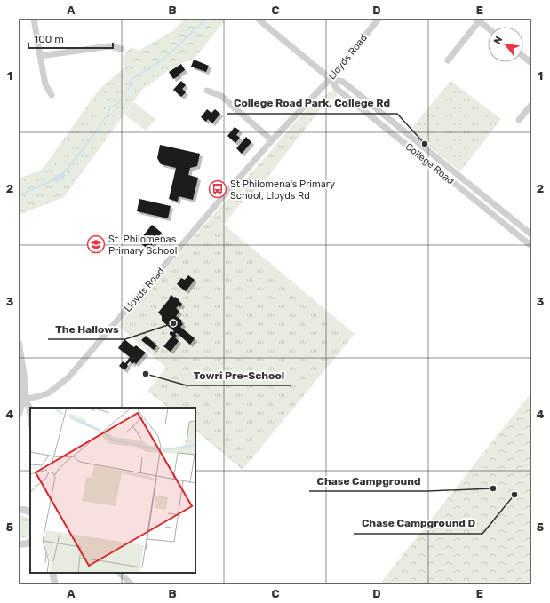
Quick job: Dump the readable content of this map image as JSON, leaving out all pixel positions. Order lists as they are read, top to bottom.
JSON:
{
  "streets": {
    "street": ["Lloyds Road", "College Road"]
  },
  "crossings": [
    ["Lloyds Road", "College Road"]
  ],
  "places": {
    "other": [
      "College Road Park, College Rd",
      "The Hallows",
      "Towri Pre-School",
      "Chase Campground",
      "Chase Campground D"
    ],
    "bus stop": ["St Philomena's Primary School, Lloyds Rd"],
    "school or university": ["St. Philomenas Primary School"]
  },
  "scale_bar": "100 m",
  "north": "top left",
  "grid": {
    "columns": [
      "A",
      "B",
      "C",
      "D",
      "E"
    ],
    "rows": [
      "1",
      "2",
      "3",
      "4",
      "5"
    ]
  }
}
